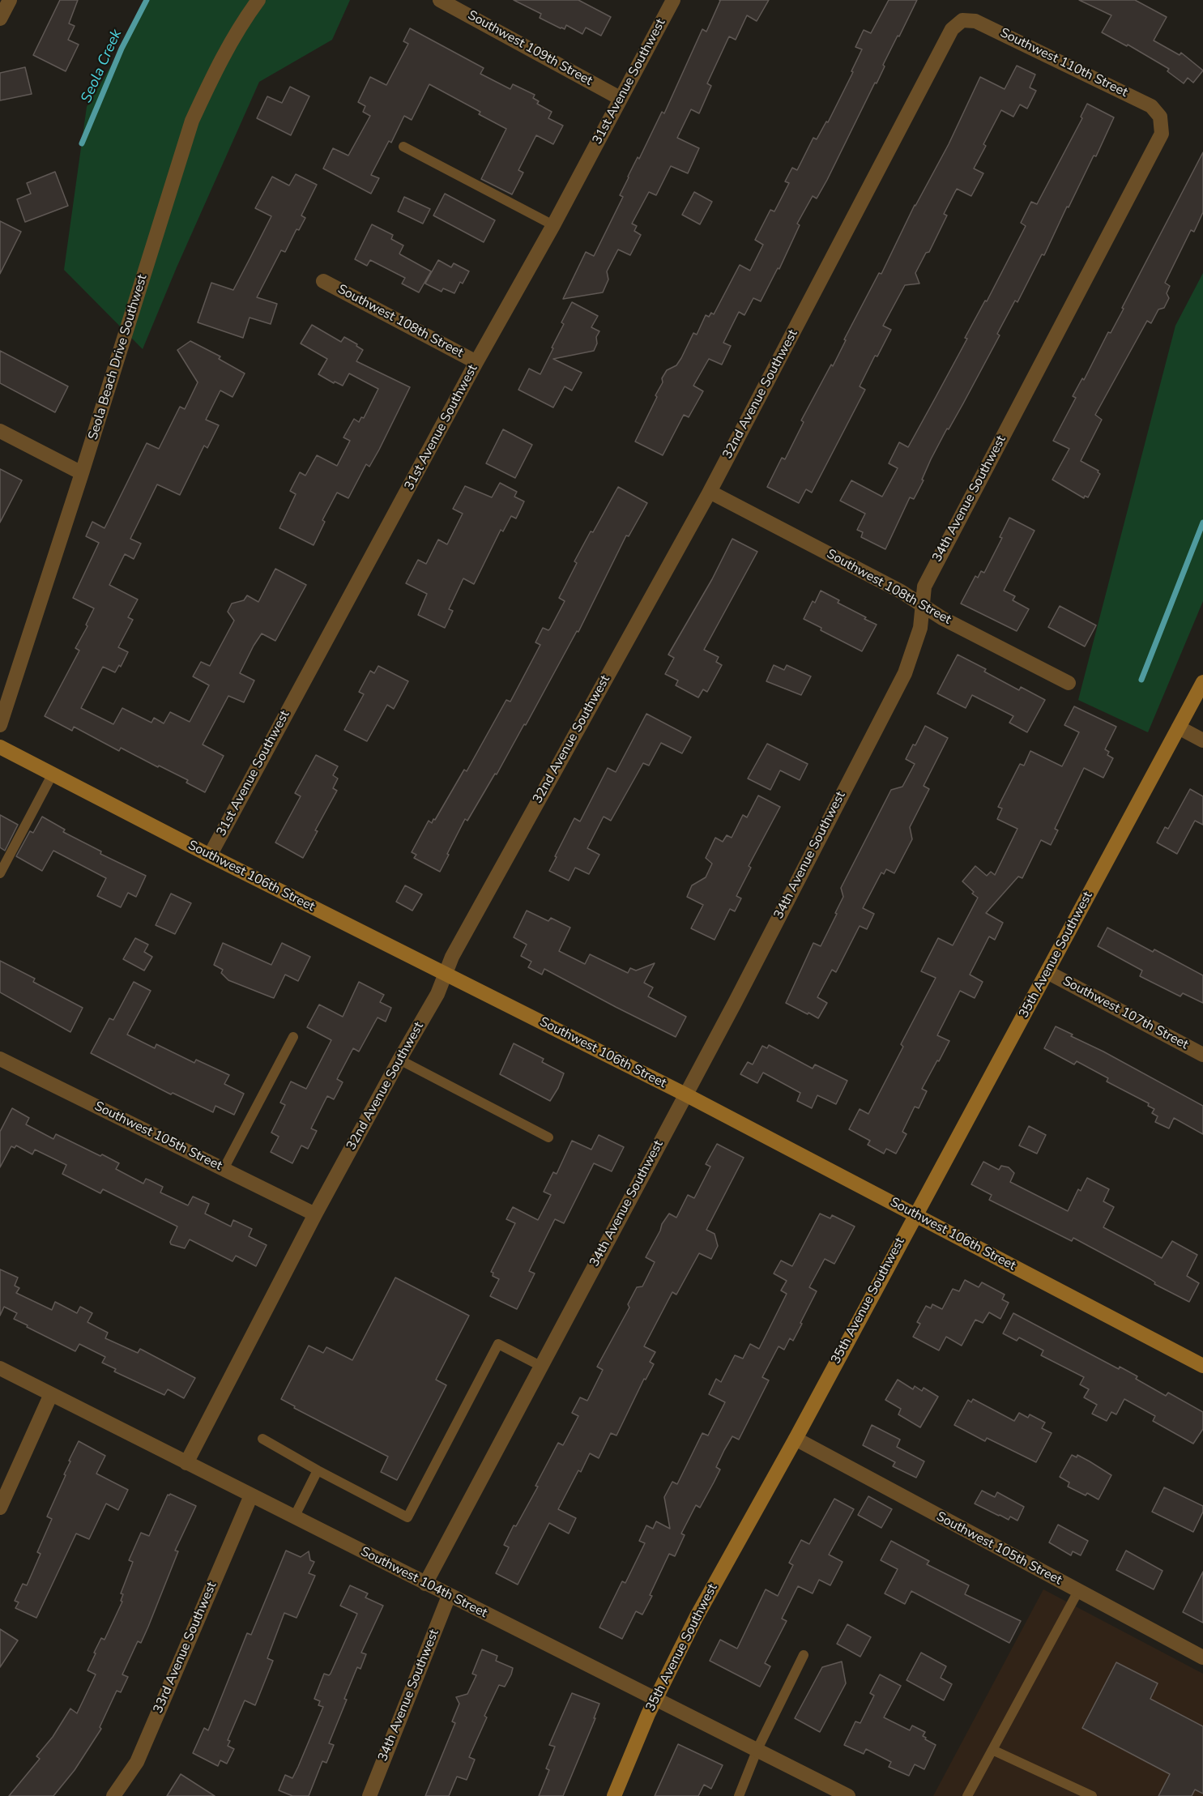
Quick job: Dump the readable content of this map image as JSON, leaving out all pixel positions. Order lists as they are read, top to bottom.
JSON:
{
  "streets": {
    "street": [
      "Southwest 109th Street",
      "Southwest 110th Street",
      "31st Avenue Southwest",
      "Southwest 108th Street",
      "Seola Beach Drive Southwest",
      "32nd Avenue Southwest",
      "34th Avenue Southwest",
      "Southwest 106th Street",
      "35th Avenue Southwest",
      "Southwest 107th Street",
      "Southwest 105th Street",
      "Southwest 104th Street",
      "33rd Avenue Southwest"
    ]
  },
  "crossings": [
    ["Southwest 109th Street", "31st Avenue Southwest"],
    ["Southwest 110th Street", "32nd Avenue Southwest"],
    ["Southwest 110th Street", "34th Avenue Southwest"],
    ["31st Avenue Southwest", "Southwest 108th Street"],
    ["31st Avenue Southwest", "Southwest 106th Street"],
    ["Southwest 108th Street", "32nd Avenue Southwest"],
    ["Southwest 108th Street", "34th Avenue Southwest"],
    ["32nd Avenue Southwest", "Southwest 106th Street"],
    ["32nd Avenue Southwest", "Southwest 105th Street"],
    ["32nd Avenue Southwest", "Southwest 104th Street"],
    ["34th Avenue Southwest", "Southwest 106th Street"],
    ["34th Avenue Southwest", "Southwest 104th Street"],
    ["Southwest 106th Street", "35th Avenue Southwest"],
    ["35th Avenue Southwest", "Southwest 107th Street"],
    ["35th Avenue Southwest", "Southwest 105th Street"],
    ["35th Avenue Southwest", "Southwest 104th Street"],
    ["Southwest 104th Street", "33rd Avenue Southwest"]
  ],
  "water": ["Seola Creek"]
}
